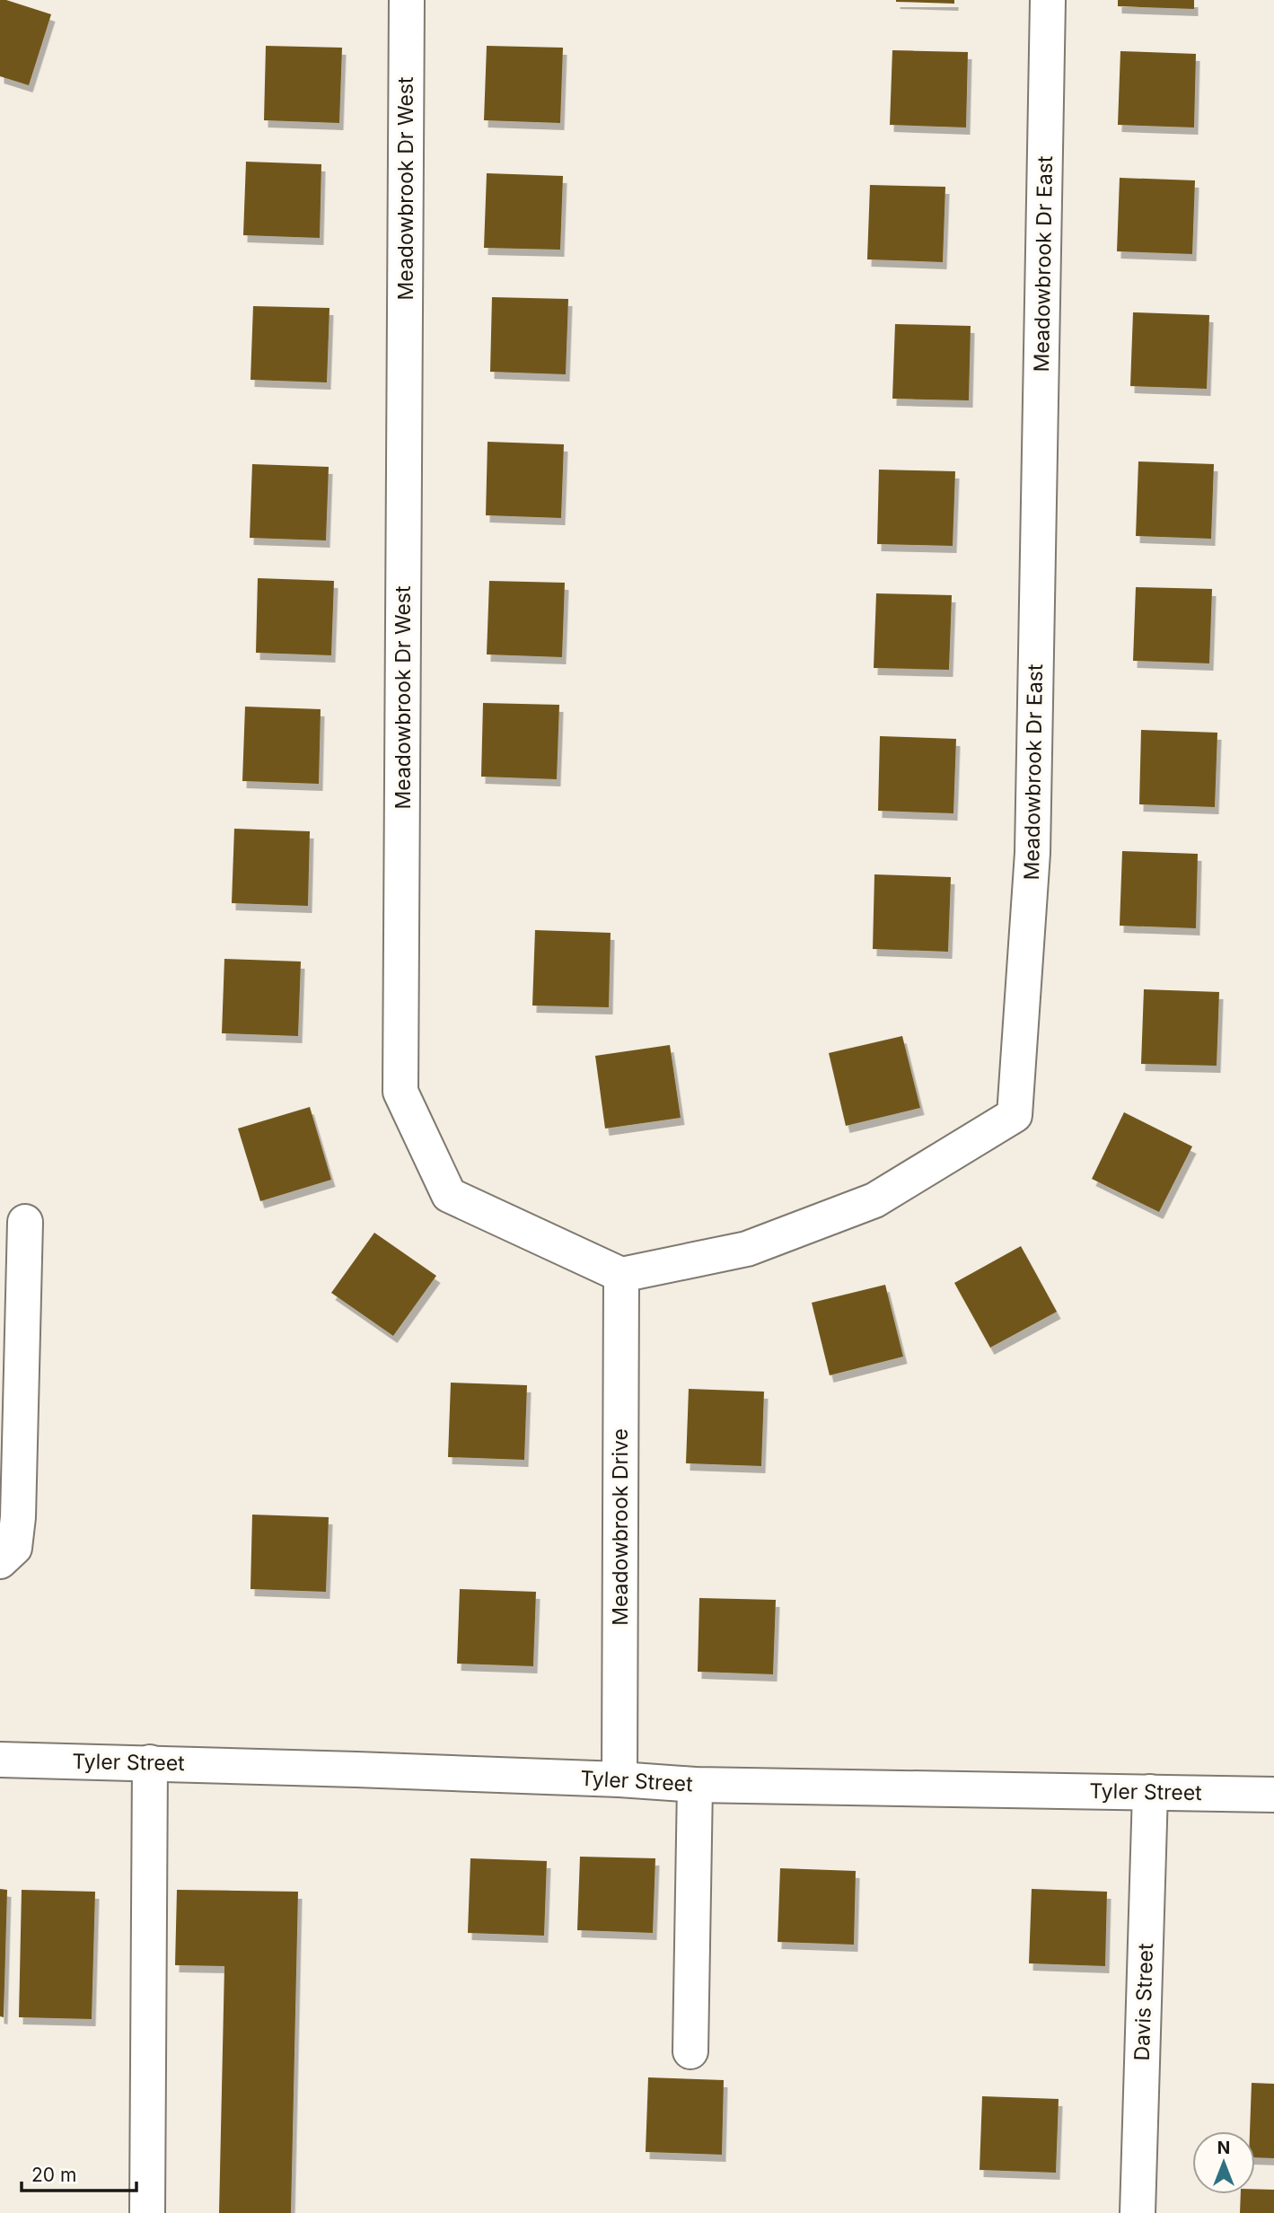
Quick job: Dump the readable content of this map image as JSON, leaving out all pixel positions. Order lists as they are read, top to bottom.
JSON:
{
  "streets": {
    "street": [
      "Meadowbrook Dr West",
      "Meadowbrook Dr East",
      "Meadowbrook Drive",
      "Tyler Street",
      "Davis Street"
    ]
  },
  "crossings": [
    ["Meadowbrook Dr West", "Meadowbrook Dr East"],
    ["Meadowbrook Dr West", "Meadowbrook Drive"],
    ["Meadowbrook Dr East", "Meadowbrook Drive"],
    ["Meadowbrook Drive", "Tyler Street"],
    ["Tyler Street", "Davis Street"]
  ],
  "scale_bar": "20 m",
  "north": "top"
}
